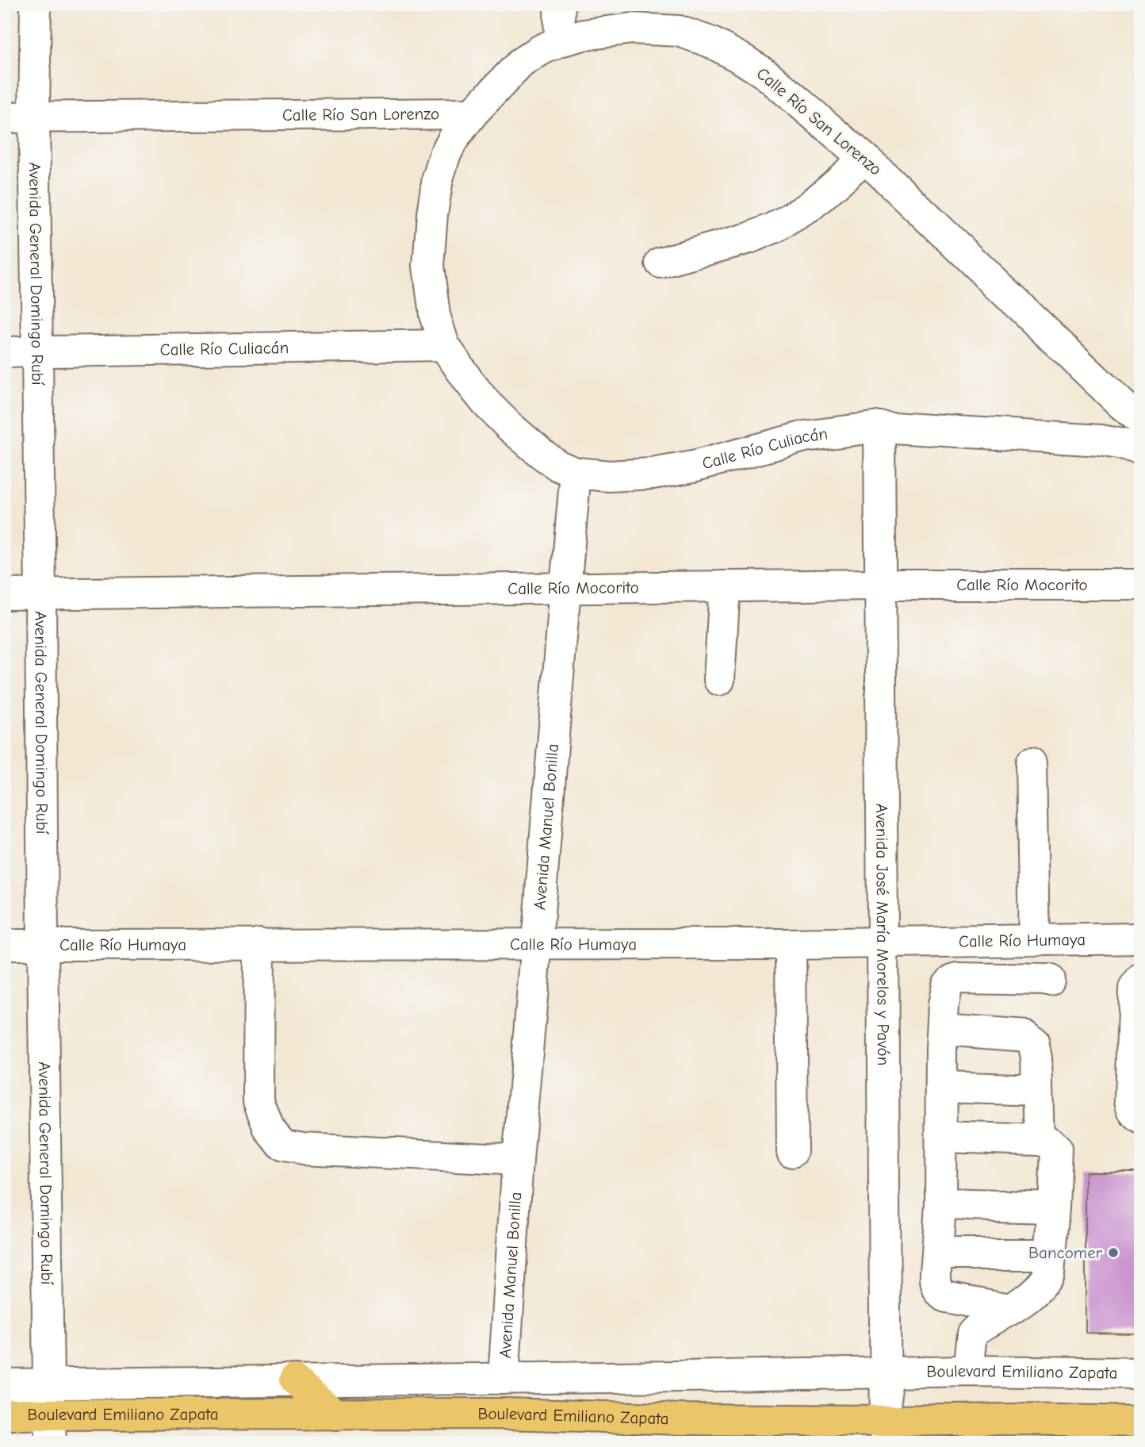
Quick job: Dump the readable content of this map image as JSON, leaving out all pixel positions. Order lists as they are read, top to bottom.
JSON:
{
  "streets": {
    "main road": ["Boulevard Emiliano Zapata"],
    "street": [
      "Calle Río San Lorenzo",
      "Avenida General Domingo Rubí",
      "Calle Río Culiacán",
      "Calle Río Mocorito",
      "Avenida Manuel Bonilla",
      "Avenida José María Morelos y Pavón",
      "Calle Río Humaya"
    ]
  },
  "crossings": [
    ["Calle Río San Lorenzo", "Avenida General Domingo Rubí"],
    ["Calle Río San Lorenzo", "Calle Río Culiacán"],
    ["Avenida General Domingo Rubí", "Calle Río Culiacán"],
    ["Avenida General Domingo Rubí", "Calle Río Mocorito"],
    ["Avenida General Domingo Rubí", "Calle Río Humaya"],
    ["Avenida General Domingo Rubí", "Boulevard Emiliano Zapata"],
    ["Calle Río Culiacán", "Avenida Manuel Bonilla"],
    ["Calle Río Culiacán", "Avenida José María Morelos y Pavón"],
    ["Calle Río Mocorito", "Avenida Manuel Bonilla"],
    ["Calle Río Mocorito", "Avenida José María Morelos y Pavón"],
    ["Avenida Manuel Bonilla", "Calle Río Humaya"],
    ["Avenida Manuel Bonilla", "Boulevard Emiliano Zapata"],
    ["Avenida José María Morelos y Pavón", "Calle Río Humaya"],
    ["Avenida José María Morelos y Pavón", "Boulevard Emiliano Zapata"]
  ],
  "places": ["Bancomer"]
}
